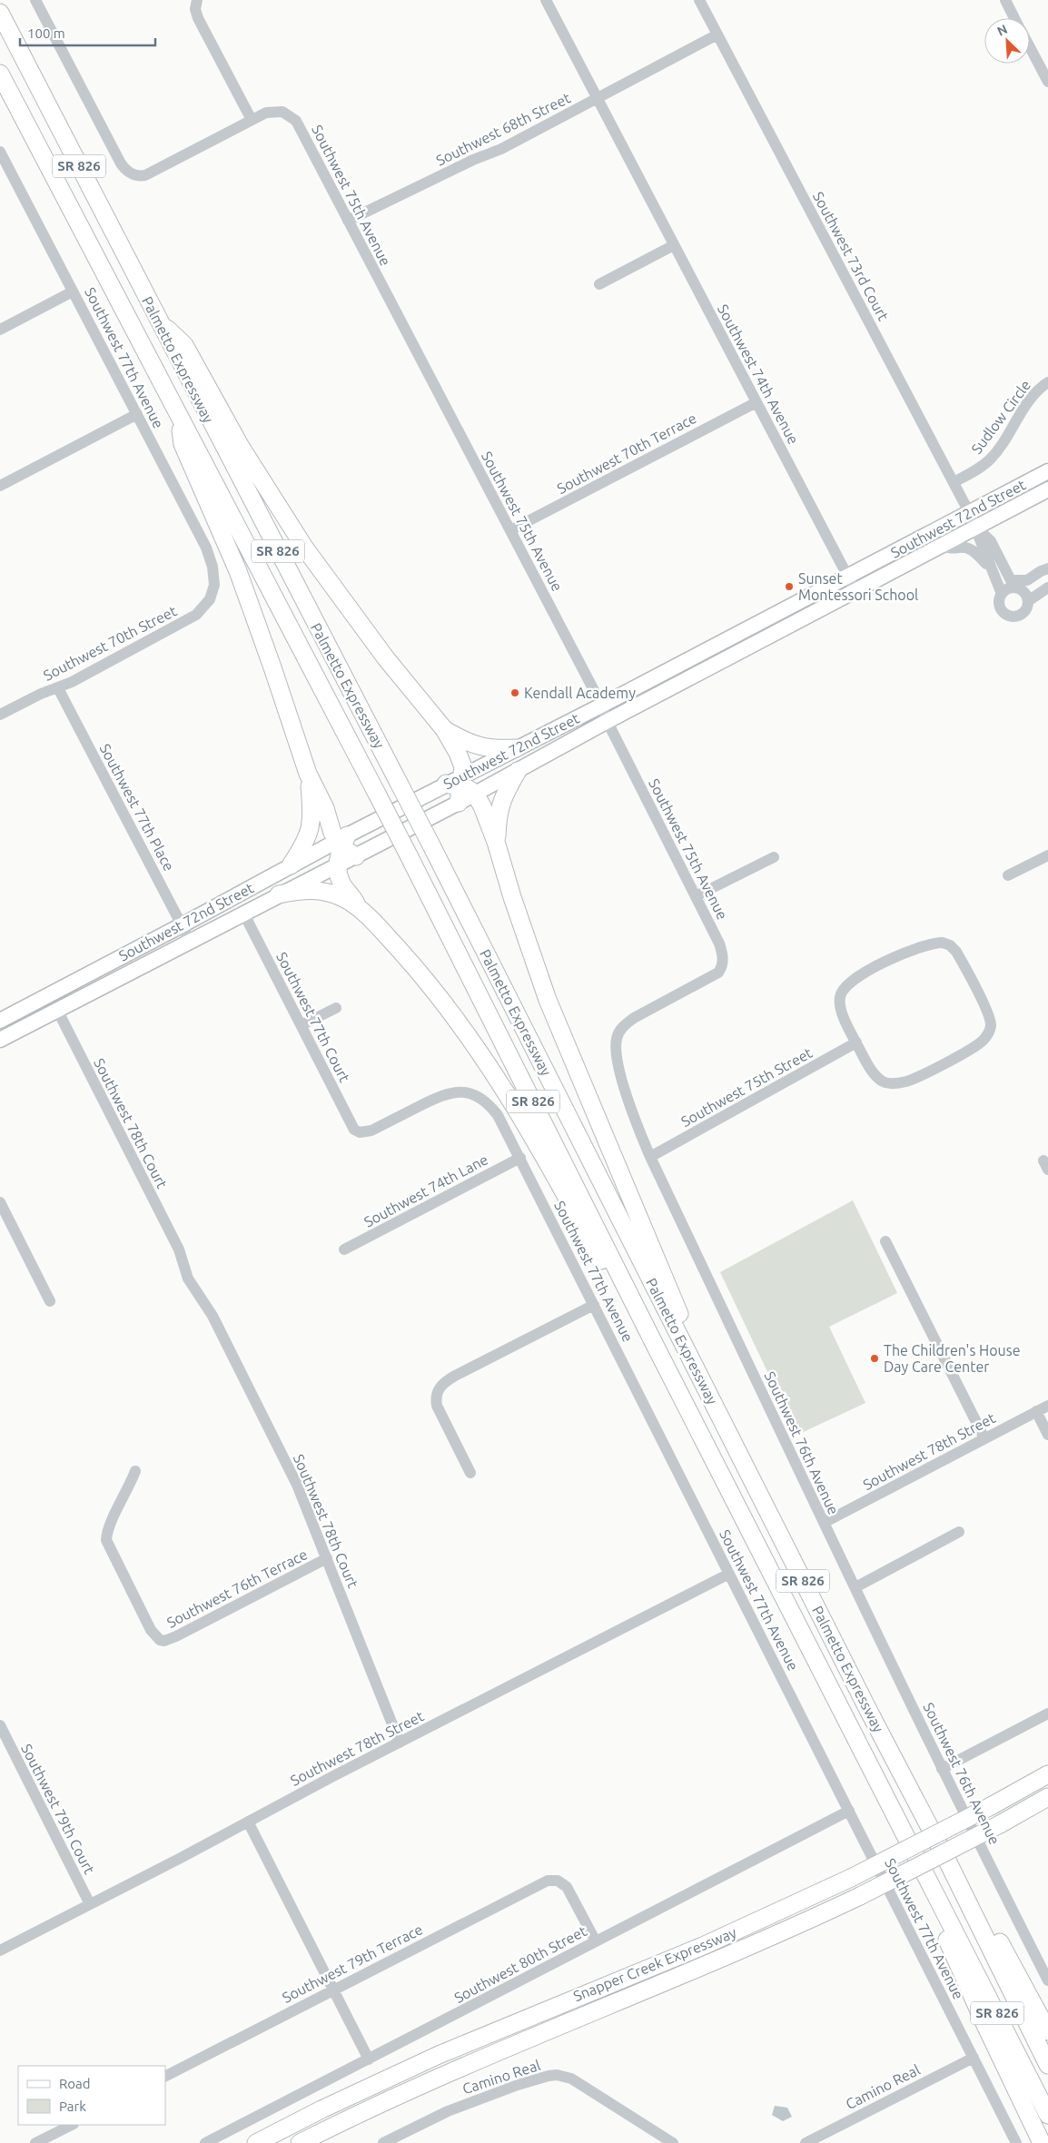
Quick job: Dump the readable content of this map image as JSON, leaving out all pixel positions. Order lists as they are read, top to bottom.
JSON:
{
  "streets": {
    "highway": ["SR 826", "Palmetto Expressway", "Snapper Creek Expressway"],
    "main road": ["Southwest 72nd Street"],
    "street": [
      "Southwest 68th Street",
      "Southwest 75th Avenue",
      "Southwest 73rd Court",
      "Southwest 77th Avenue",
      "Southwest 74th Avenue",
      "Sudlow Circle",
      "Southwest 70th Terrace",
      "Southwest 70th Street",
      "Southwest 77th Place",
      "Southwest 77th Court",
      "Southwest 75th Street",
      "Southwest 78th Court",
      "Southwest 74th Lane",
      "Southwest 76th Avenue",
      "Southwest 78th Street",
      "Southwest 76th Terrace",
      "Southwest 79th Court",
      "Southwest 79th Terrace",
      "Southwest 80th Street",
      "Camino Real"
    ]
  },
  "crossings": [
    ["Southwest 68th Street", "Southwest 75th Avenue"],
    ["Southwest 68th Street", "Southwest 73rd Court"],
    ["Southwest 68th Street", "Southwest 74th Avenue"],
    ["Southwest 75th Avenue", "Southwest 70th Terrace"],
    ["Southwest 75th Avenue", "Southwest 72nd Street"],
    ["Southwest 75th Avenue", "Southwest 76th Avenue"],
    ["Southwest 73rd Court", "Sudlow Circle"],
    ["Southwest 73rd Court", "Southwest 72nd Street"],
    ["Southwest 77th Avenue", "Southwest 70th Street"],
    ["Southwest 77th Avenue", "Southwest 77th Court"],
    ["Southwest 77th Avenue", "Southwest 74th Lane"],
    ["Southwest 77th Avenue", "Southwest 78th Street"],
    ["Southwest 77th Avenue", "Southwest 80th Street"],
    ["Southwest 77th Avenue", "Camino Real"],
    ["Southwest 74th Avenue", "Southwest 70th Terrace"],
    ["Southwest 74th Avenue", "Southwest 72nd Street"],
    ["Southwest 72nd Street", "Southwest 77th Place"],
    ["Southwest 72nd Street", "Southwest 77th Court"],
    ["Southwest 72nd Street", "Southwest 78th Court"],
    ["Southwest 70th Street", "Southwest 77th Place"],
    ["Southwest 75th Street", "Southwest 76th Avenue"],
    ["Southwest 78th Court", "Southwest 78th Street"],
    ["Southwest 78th Court", "Southwest 76th Terrace"],
    ["Southwest 76th Avenue", "Southwest 78th Street"],
    ["Southwest 78th Street", "Southwest 79th Court"],
    ["Southwest 79th Terrace", "Southwest 80th Street"]
  ],
  "places": ["Sunset Montessori School", "Kendall Academy", "The Children's House Day Care Center"],
  "legend": ["Road", "Park"],
  "scale_bar": "100 m",
  "north": "top left"
}
